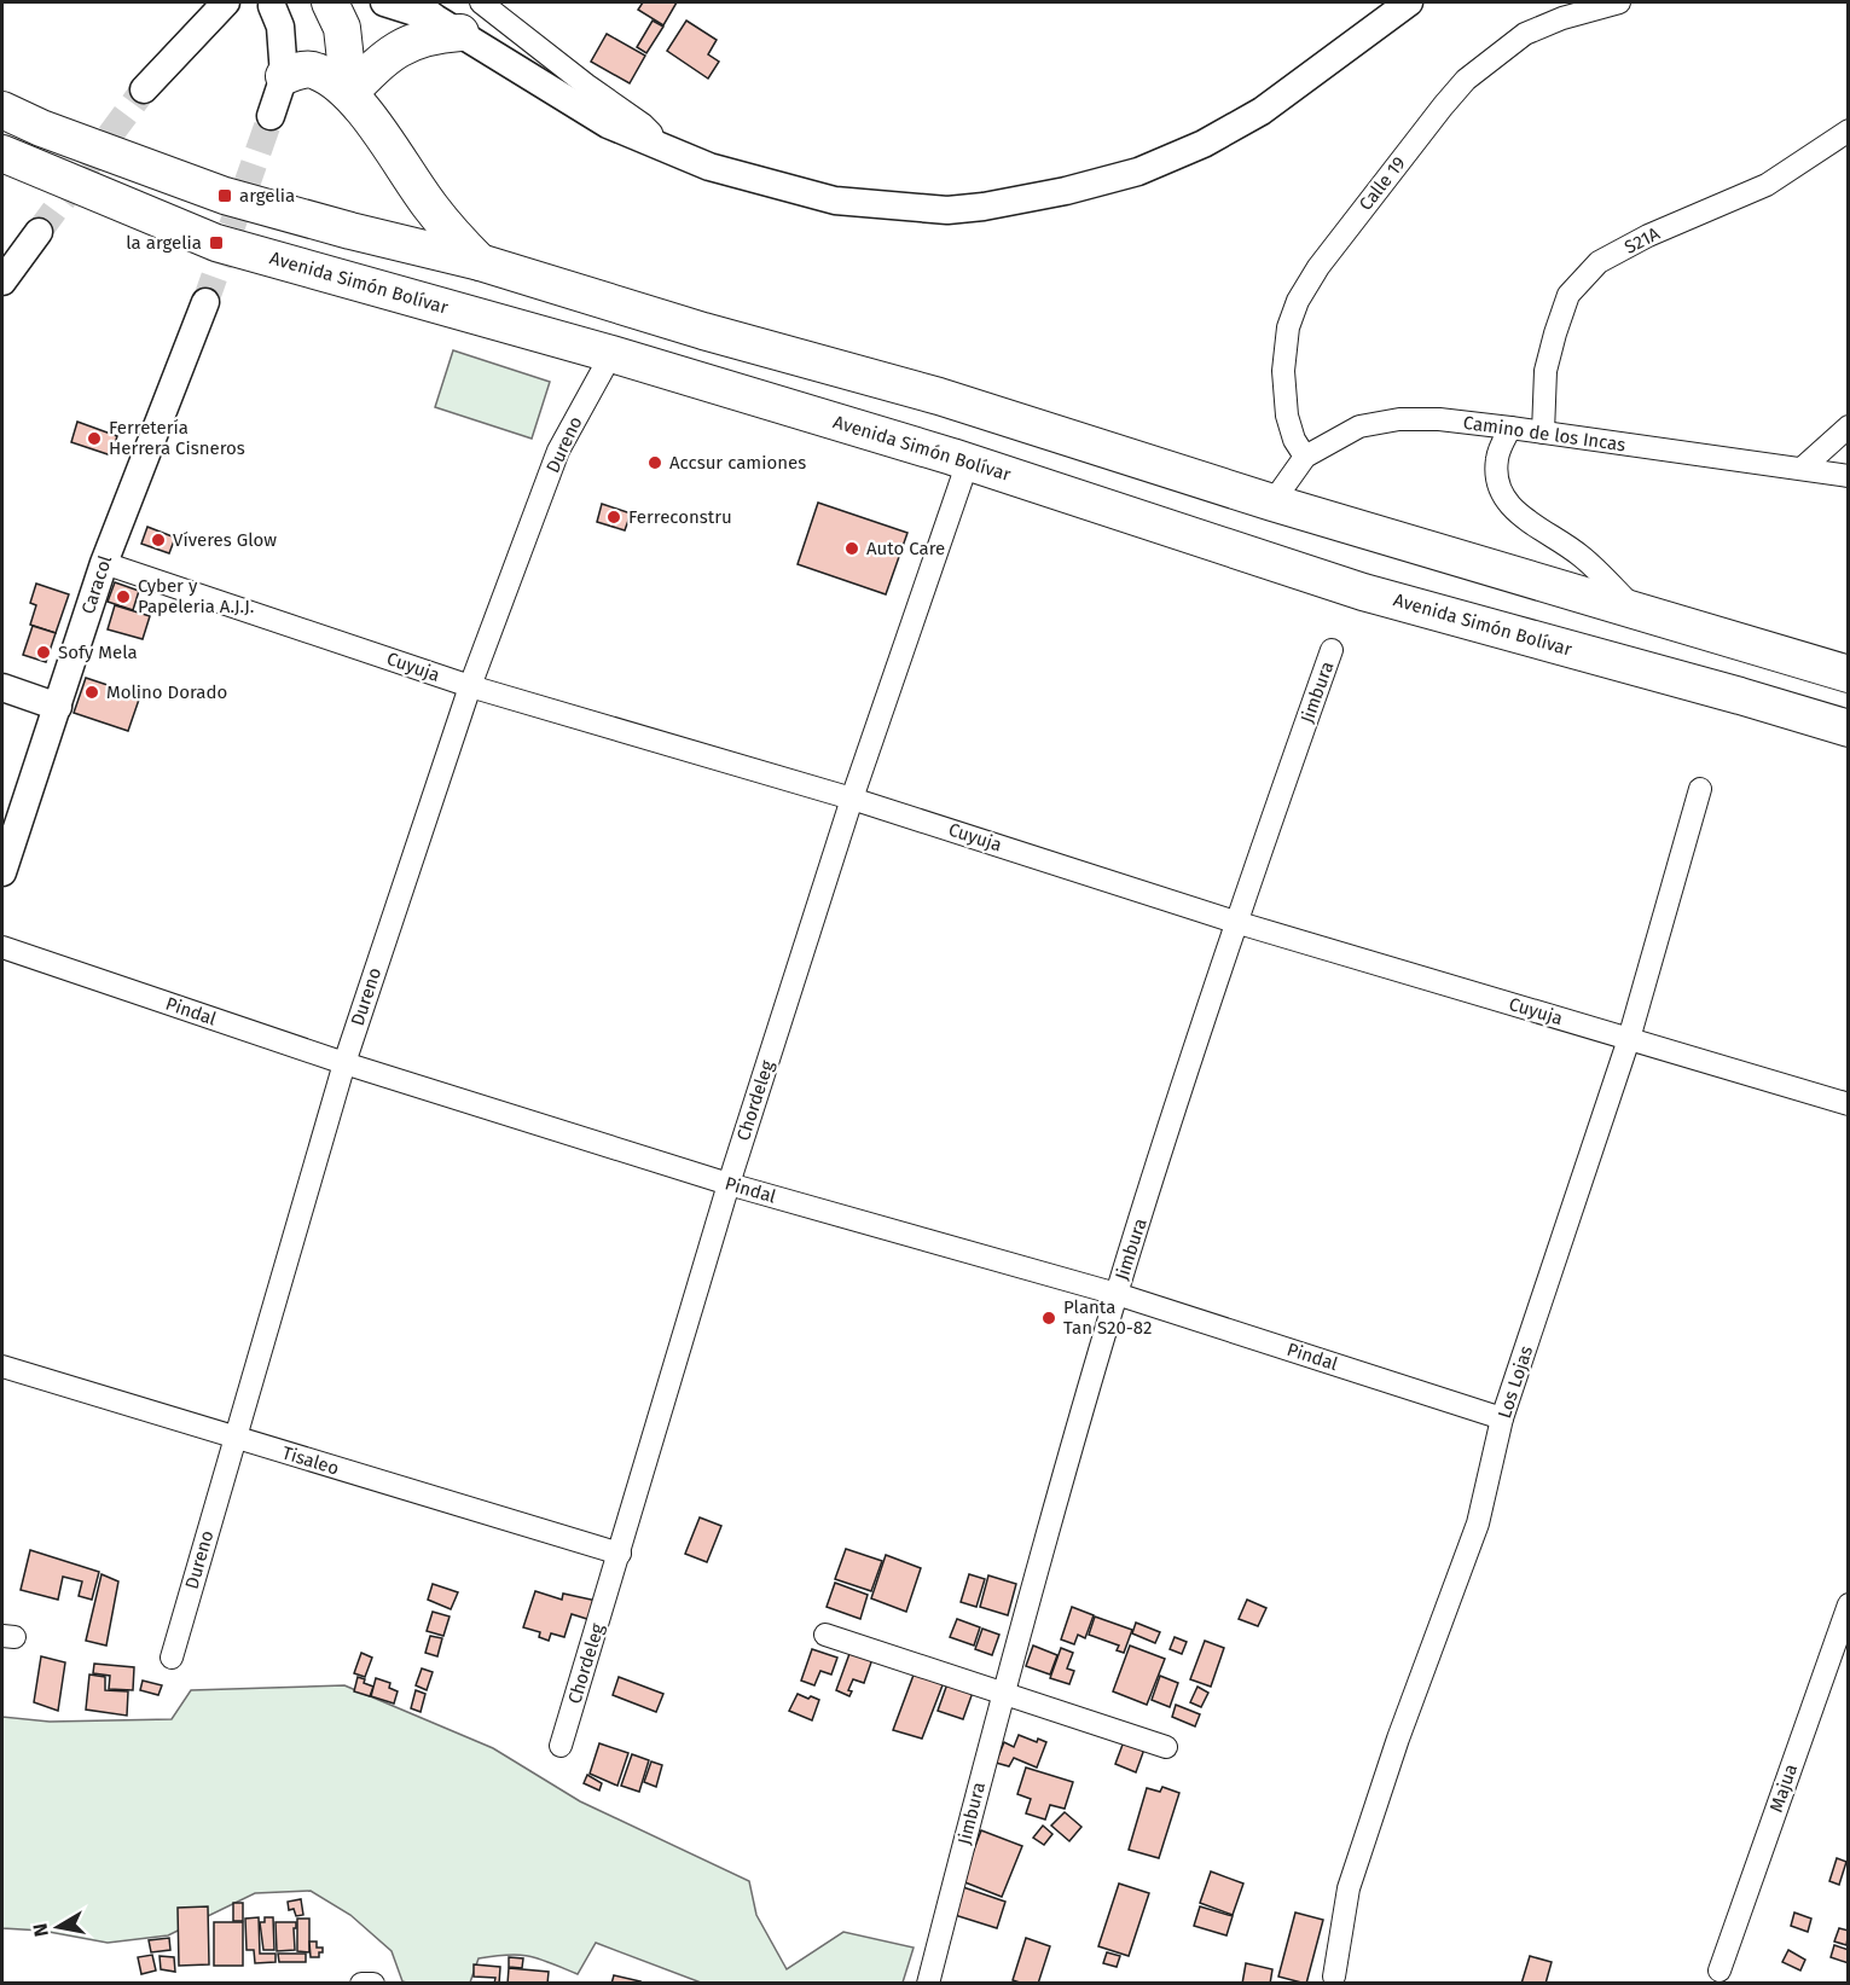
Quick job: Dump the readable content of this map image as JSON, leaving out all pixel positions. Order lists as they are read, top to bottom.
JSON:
{
  "streets": {
    "highway": ["Avenida Simón Bolívar"],
    "street": [
      "Calle 19",
      "S21A",
      "Camino de los Incas",
      "Dureno",
      "Caracol",
      "Cuyuja",
      "Jimbura",
      "Pindal",
      "Chordeleg",
      "Los Lojas",
      "Tisaleo",
      "Majua"
    ]
  },
  "crossings": [
    ["Calle 19", "Camino de los Incas"],
    ["S21A", "Camino de los Incas"],
    ["Avenida Simón Bolívar", "Dureno"],
    ["Avenida Simón Bolívar", "Chordeleg"],
    ["Dureno", "Cuyuja"],
    ["Dureno", "Pindal"],
    ["Dureno", "Tisaleo"],
    ["Caracol", "Cuyuja"],
    ["Cuyuja", "Jimbura"],
    ["Cuyuja", "Chordeleg"],
    ["Cuyuja", "Los Lojas"],
    ["Jimbura", "Pindal"],
    ["Pindal", "Chordeleg"],
    ["Pindal", "Los Lojas"],
    ["Chordeleg", "Tisaleo"]
  ],
  "places": {
    "transit": ["argelia", "la argelia"],
    "other": [
      "Ferretería Herrera Cisneros",
      "Accsur camiones",
      "Ferreconstru",
      "Víveres Glow",
      "Auto Care",
      "Cyber y Papeleria A.J.J.",
      "Sofy Mela",
      "Molino Dorado",
      "Planta Tan S20-82"
    ]
  },
  "north": "left"
}
